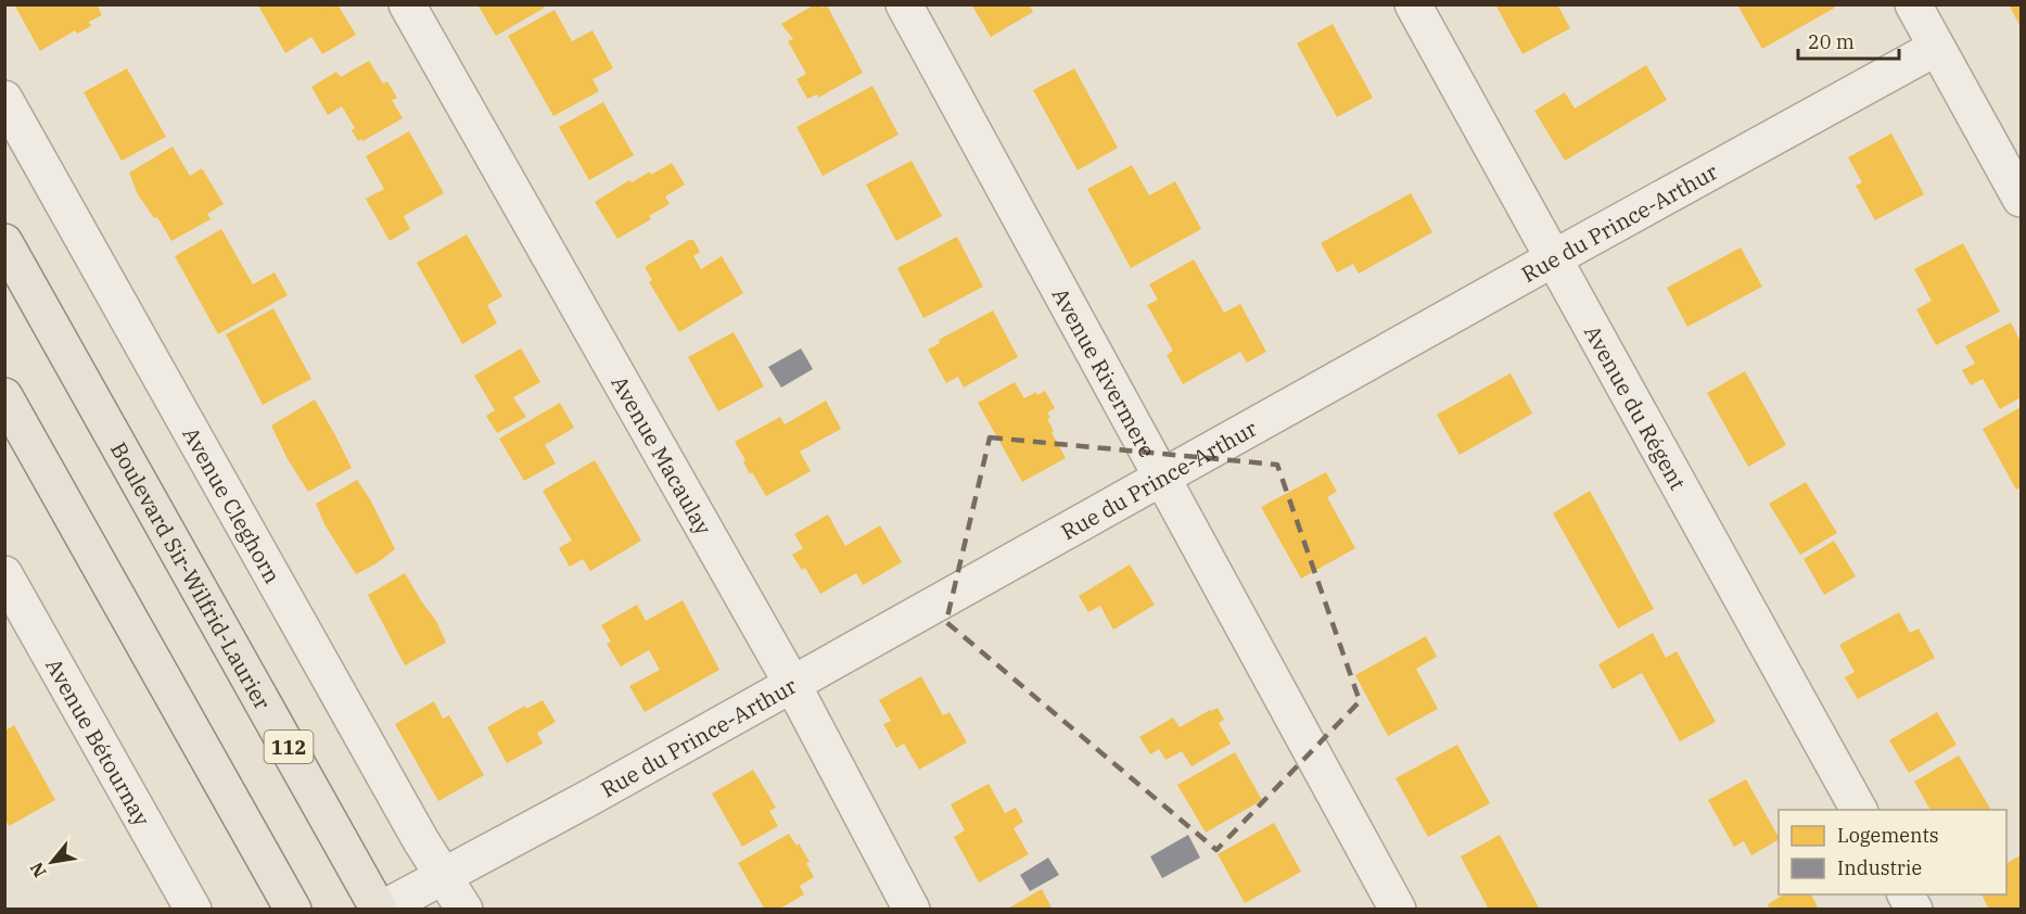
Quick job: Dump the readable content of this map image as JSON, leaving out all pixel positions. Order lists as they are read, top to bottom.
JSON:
{
  "streets": {
    "main road": ["Boulevard Sir-Wilfrid-Laurier", "112"],
    "street": [
      "Rue du Prince-Arthur",
      "Avenue Rivermere",
      "Avenue du Régent",
      "Avenue Macaulay",
      "Avenue Cleghorn",
      "Avenue Bétournay"
    ]
  },
  "crossings": [
    ["Rue du Prince-Arthur", "Avenue Rivermere"],
    ["Rue du Prince-Arthur", "Avenue du Régent"],
    ["Rue du Prince-Arthur", "Avenue Macaulay"],
    ["Rue du Prince-Arthur", "Avenue Cleghorn"],
    ["Rue du Prince-Arthur", "Boulevard Sir-Wilfrid-Laurier"]
  ],
  "legend": ["Logements", "Industrie"],
  "scale_bar": "20 m",
  "north": "bottom left"
}
